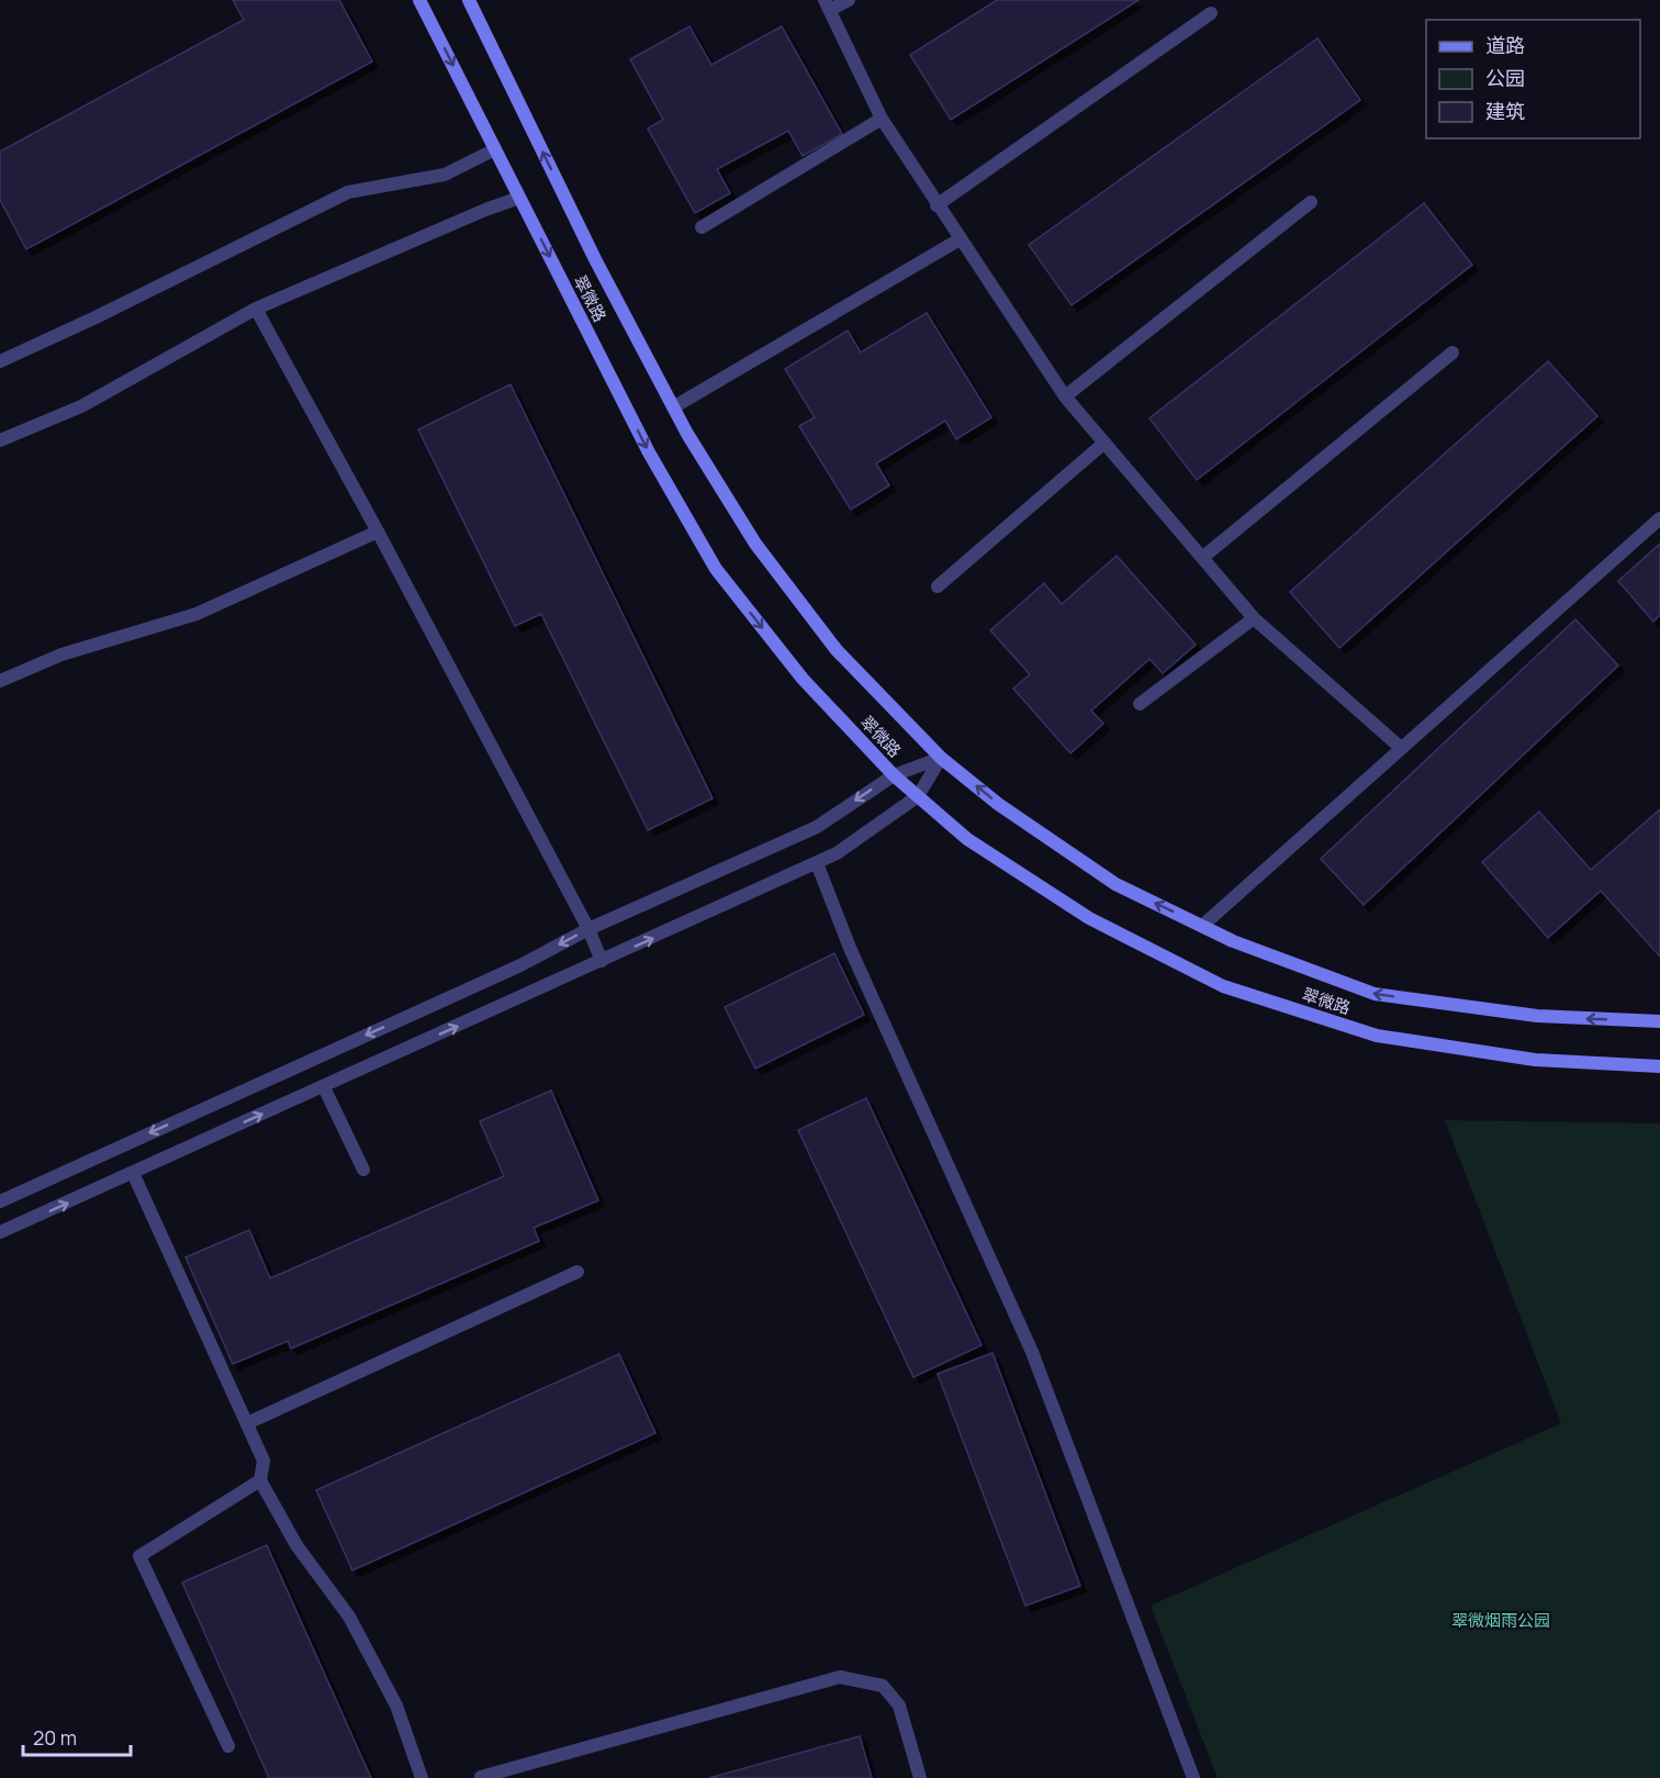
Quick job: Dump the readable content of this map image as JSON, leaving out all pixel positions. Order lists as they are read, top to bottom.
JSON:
{
  "streets": {
    "main road": ["翠微路"]
  },
  "parks": ["翠微烟雨公园"],
  "legend": ["道路", "公园", "建筑"],
  "scale_bar": "20 m"
}
